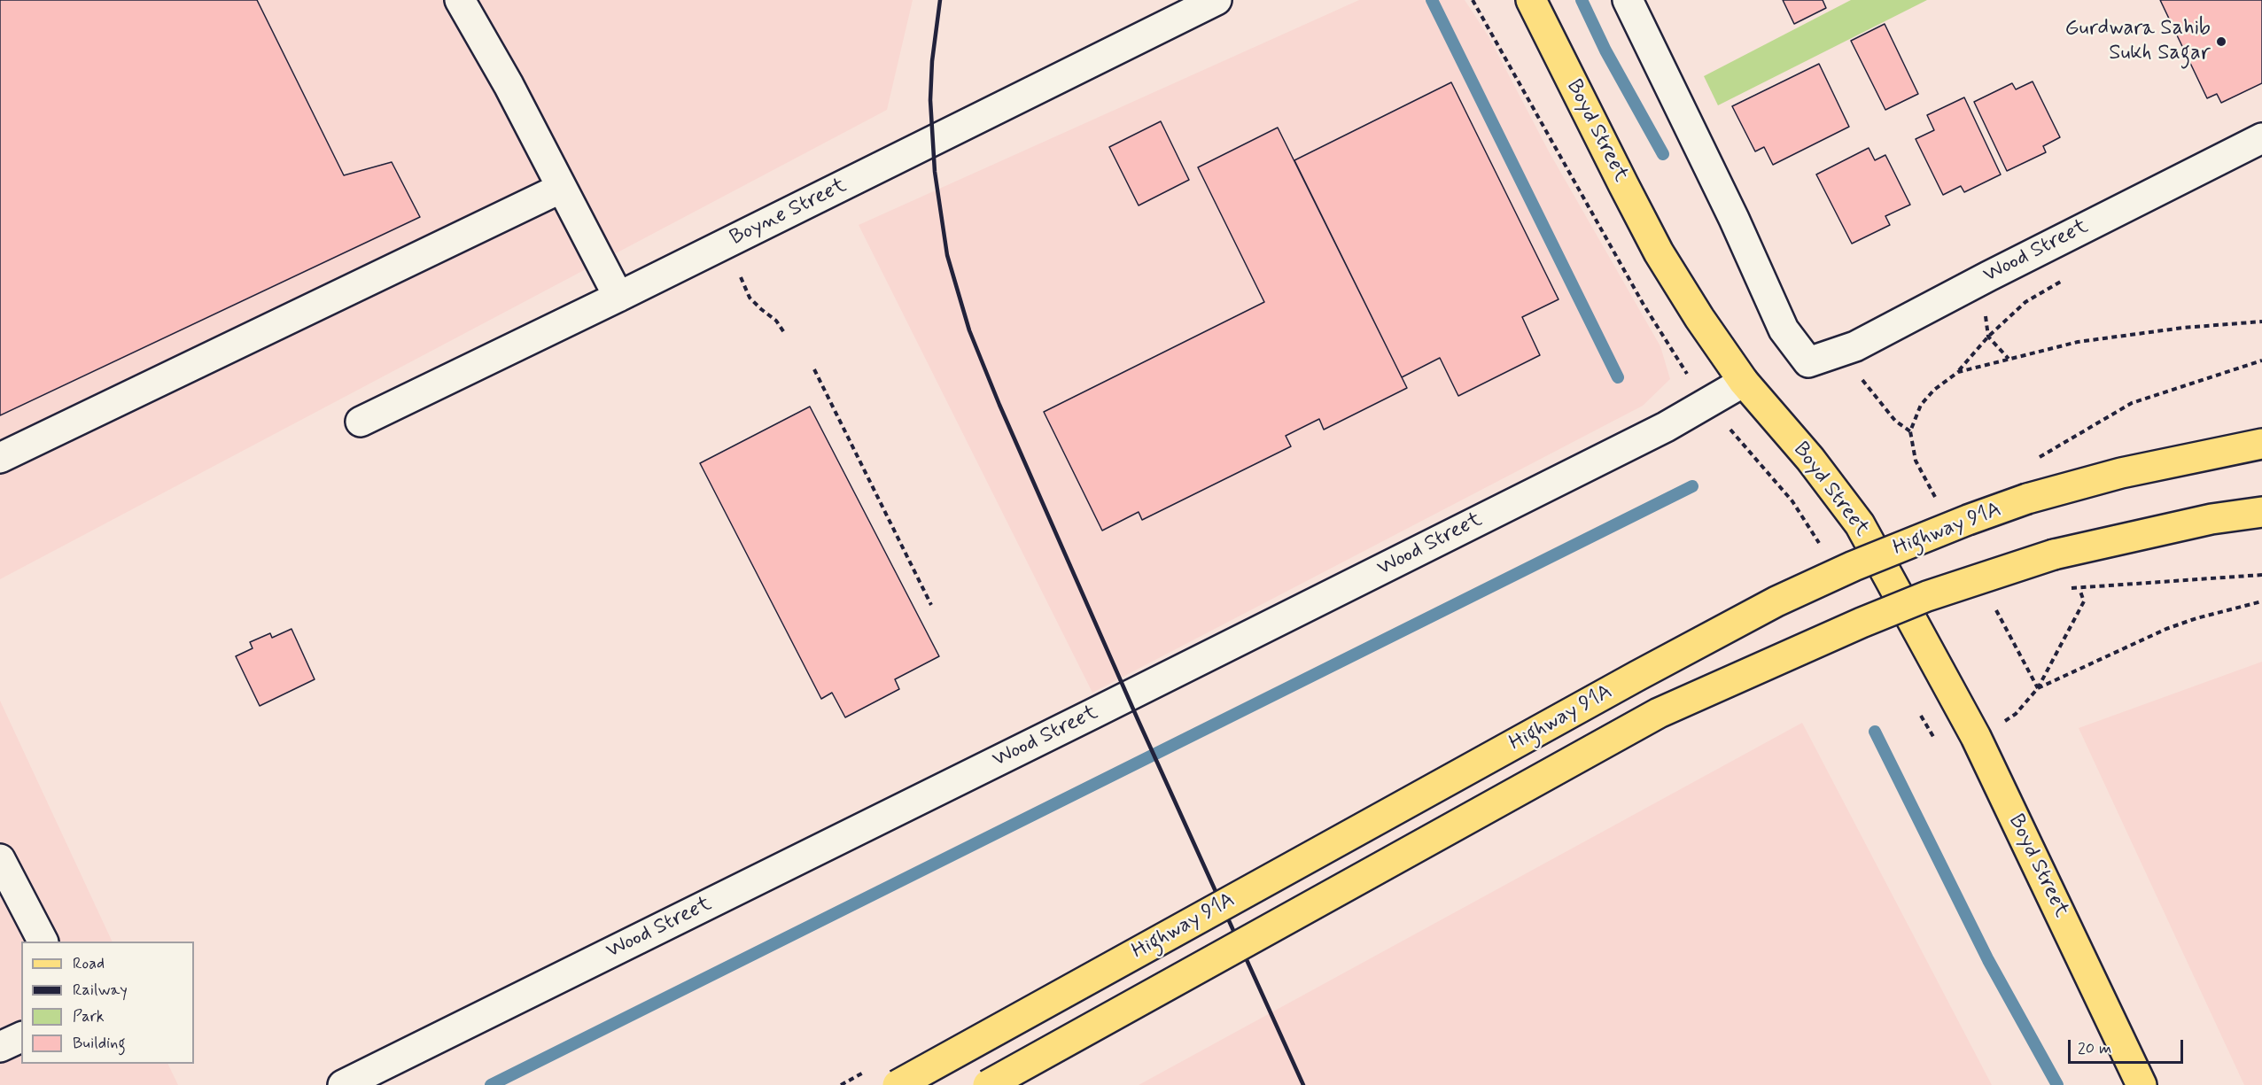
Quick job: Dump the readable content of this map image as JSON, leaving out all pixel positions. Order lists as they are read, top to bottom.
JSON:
{
  "streets": {
    "main road": ["Boyd Street", "Highway 91A"],
    "street": ["Boyne Street", "Wood Street"]
  },
  "crossings": [
    ["Boyd Street", "Wood Street"]
  ],
  "places": ["Gurdwara Sahib Sukh Sagar"],
  "legend": [
    "Road",
    "Railway",
    "Park",
    "Building"
  ],
  "scale_bar": "20 m"
}
